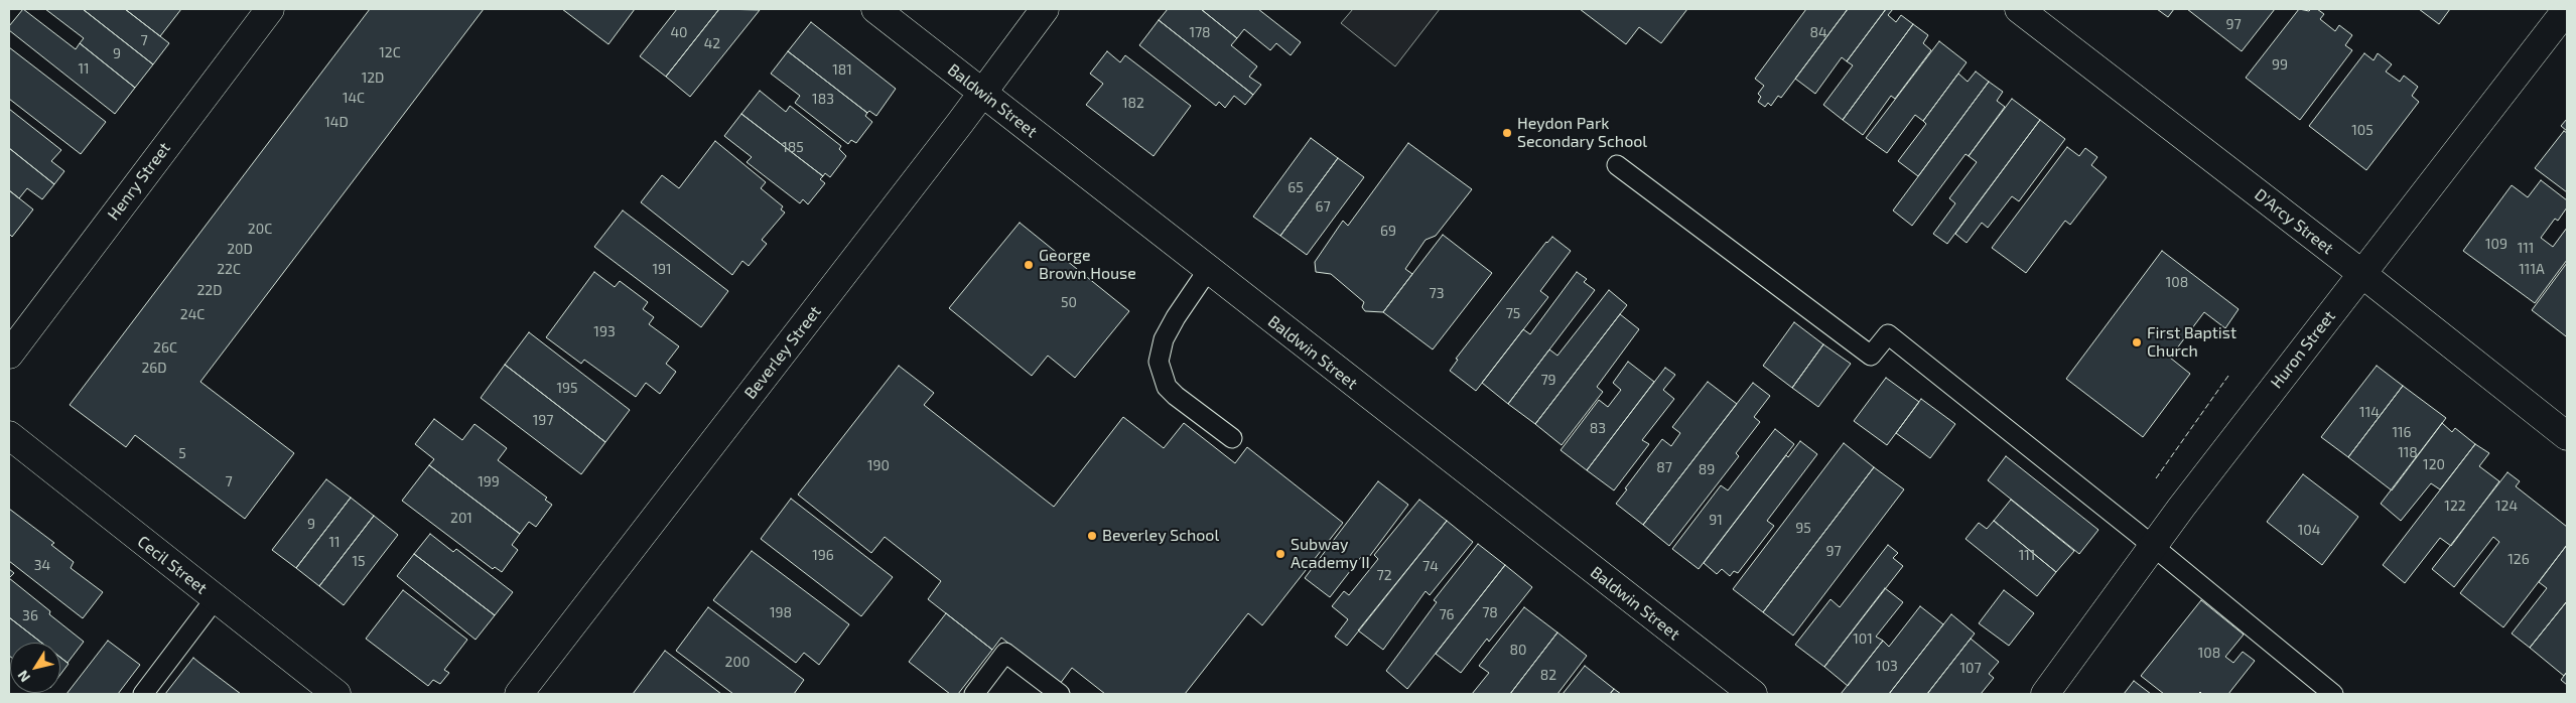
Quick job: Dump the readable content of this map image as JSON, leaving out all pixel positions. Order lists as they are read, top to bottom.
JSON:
{
  "streets": {
    "street": [
      "Baldwin Street",
      "Henry Street",
      "D'Arcy Street",
      "Huron Street",
      "Beverley Street",
      "Cecil Street"
    ]
  },
  "crossings": [
    ["Baldwin Street", "Beverley Street"],
    ["D'Arcy Street", "Huron Street"]
  ],
  "places": [
    "Heydon Park Secondary School",
    "George Brown House",
    "First Baptist Church",
    "Beverley School",
    "Subway Academy II"
  ],
  "house_numbers": [
    "97",
    "40",
    "178",
    "84",
    "7",
    "42",
    "12C",
    "9",
    "99",
    "11",
    "181",
    "12D",
    "14C",
    "183",
    "182",
    "14D",
    "105",
    "185",
    "65",
    "67",
    "20C",
    "69",
    "109",
    "111",
    "20D",
    "22C",
    "191",
    "111A",
    "108",
    "22D",
    "73",
    "50",
    "75",
    "24C",
    "193",
    "26C",
    "26D",
    "79",
    "195",
    "114",
    "197",
    "83",
    "116",
    "118",
    "5",
    "120",
    "190",
    "87",
    "89",
    "7",
    "199",
    "122",
    "124",
    "201",
    "91",
    "9",
    "95",
    "104",
    "11",
    "97",
    "196",
    "111",
    "126",
    "15",
    "34",
    "74",
    "72",
    "198",
    "78",
    "76",
    "36",
    "101",
    "80",
    "108",
    "200",
    "103",
    "107",
    "82"
  ],
  "north": "bottom left"
}
